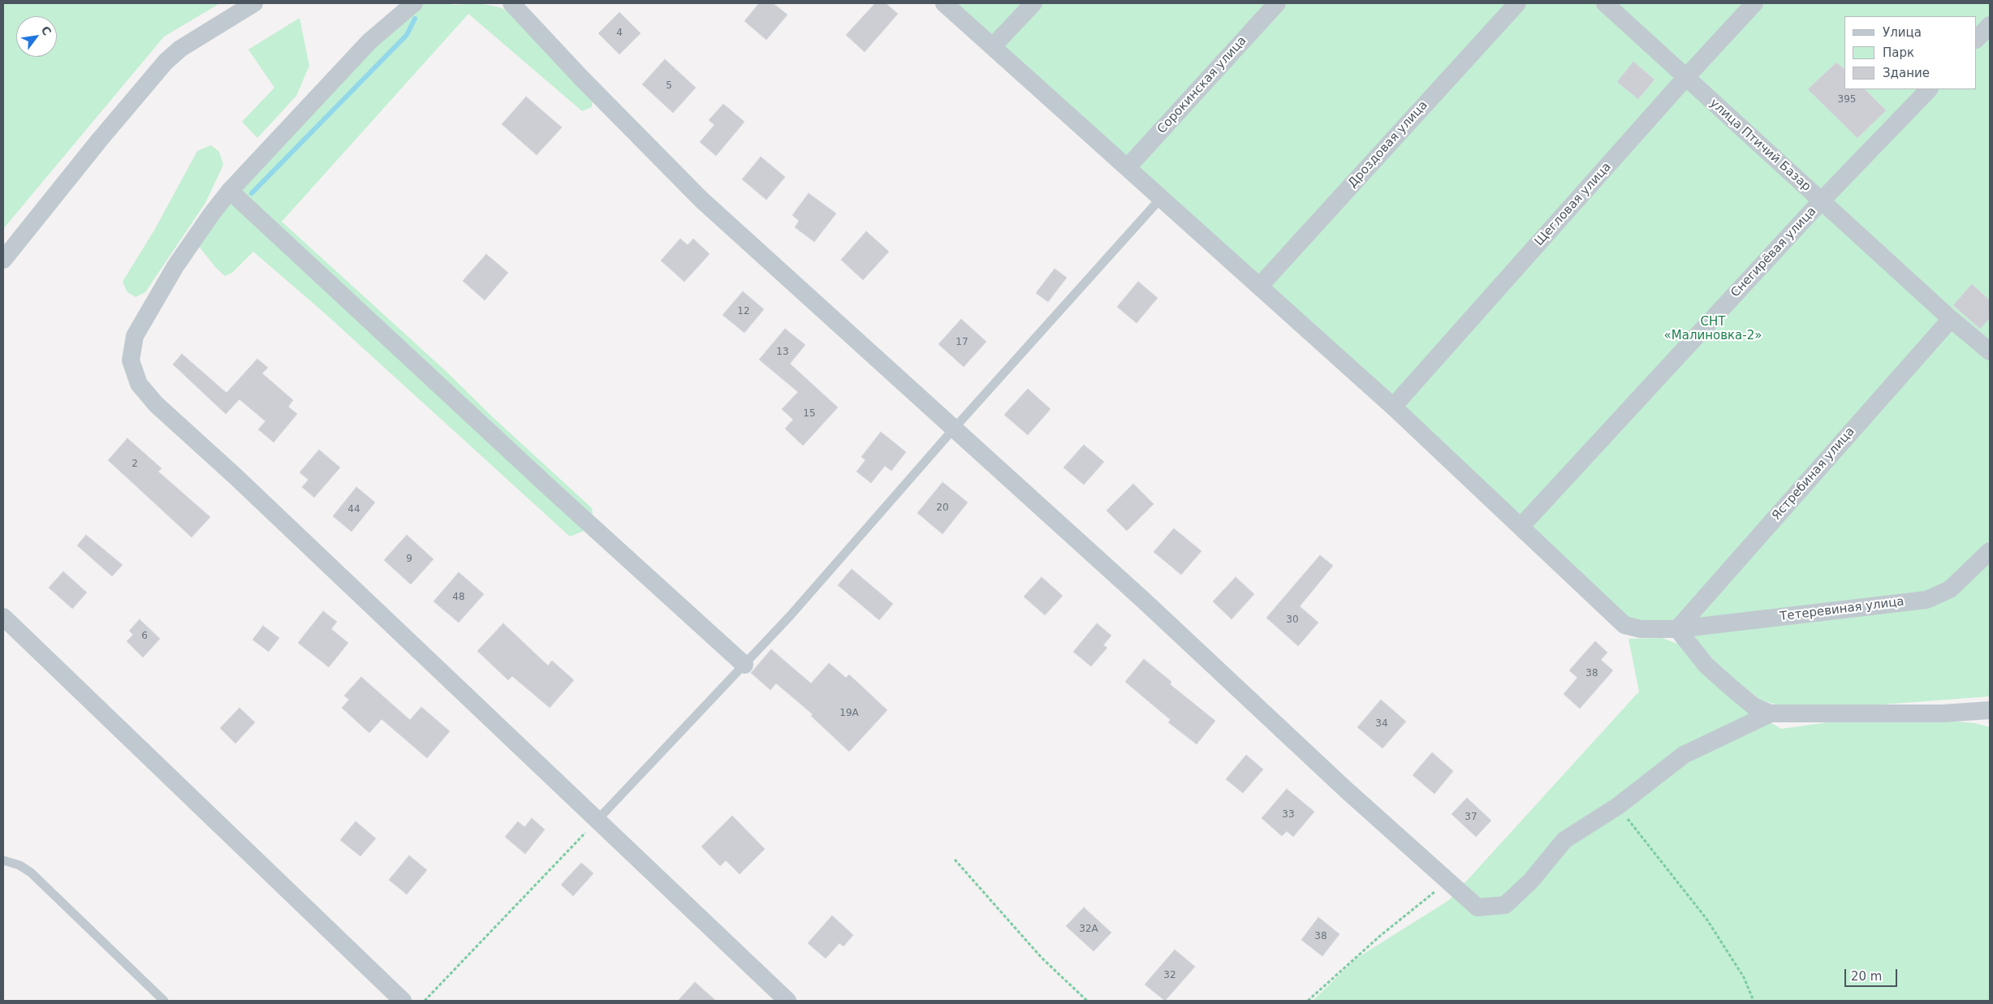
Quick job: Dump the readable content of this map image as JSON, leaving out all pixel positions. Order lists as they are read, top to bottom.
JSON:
{
  "streets": {
    "street": [
      "Сорокинская улица",
      "Дроздовая улица",
      "улица Птичий Базар",
      "Щегловая улица",
      "Снегирёвая улица",
      "Ястребиная улица",
      "Тетеревиная улица"
    ]
  },
  "crossings": [
    ["Сорокинская улица", "Тетеревиная улица"],
    ["Дроздовая улица", "Тетеревиная улица"],
    ["улица Птичий Базар", "Щегловая улица"],
    ["улица Птичий Базар", "Снегирёвая улица"],
    ["улица Птичий Базар", "Ястребиная улица"],
    ["Щегловая улица", "Тетеревиная улица"],
    ["Снегирёвая улица", "Тетеревиная улица"],
    ["Ястребиная улица", "Тетеревиная улица"]
  ],
  "parks": ["СНТ «Малиновка-2»"],
  "house_numbers": [
    "4",
    "5",
    "395",
    "12",
    "17",
    "13",
    "15",
    "2",
    "20",
    "44",
    "9",
    "48",
    "30",
    "6",
    "38",
    "19А",
    "34",
    "33",
    "37",
    "32А",
    "38",
    "32"
  ],
  "legend": ["Улица", "Парк", "Здание"],
  "scale_bar": "20 m",
  "north": "top right"
}
